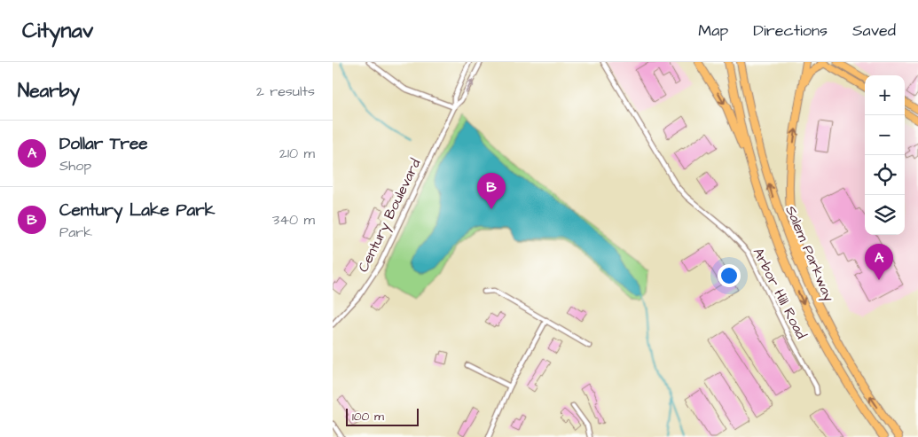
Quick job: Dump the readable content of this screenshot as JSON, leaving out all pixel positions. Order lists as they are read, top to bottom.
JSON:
{
  "streets": {
    "highway": ["Salem Parkway"],
    "street": ["Century Boulevard", "Arbor Hill Road"]
  },
  "scale_bar": "100 m",
  "page": {
    "header": "Citynav",
    "nav": ["Map", "Directions", "Saved"],
    "heading": ["Nearby", "2 results"],
    "map_buttons": ["+", "−"],
    "list": [
      {
        "mark": "A",
        "name": "Dollar Tree",
        "note": "Shop",
        "value": "210 m"
      },
      {
        "mark": "B",
        "name": "Century Lake Park",
        "note": "Park",
        "value": "340 m"
      }
    ],
    "pins": ["B", "A"],
    "scale": "100 m"
  }
}
